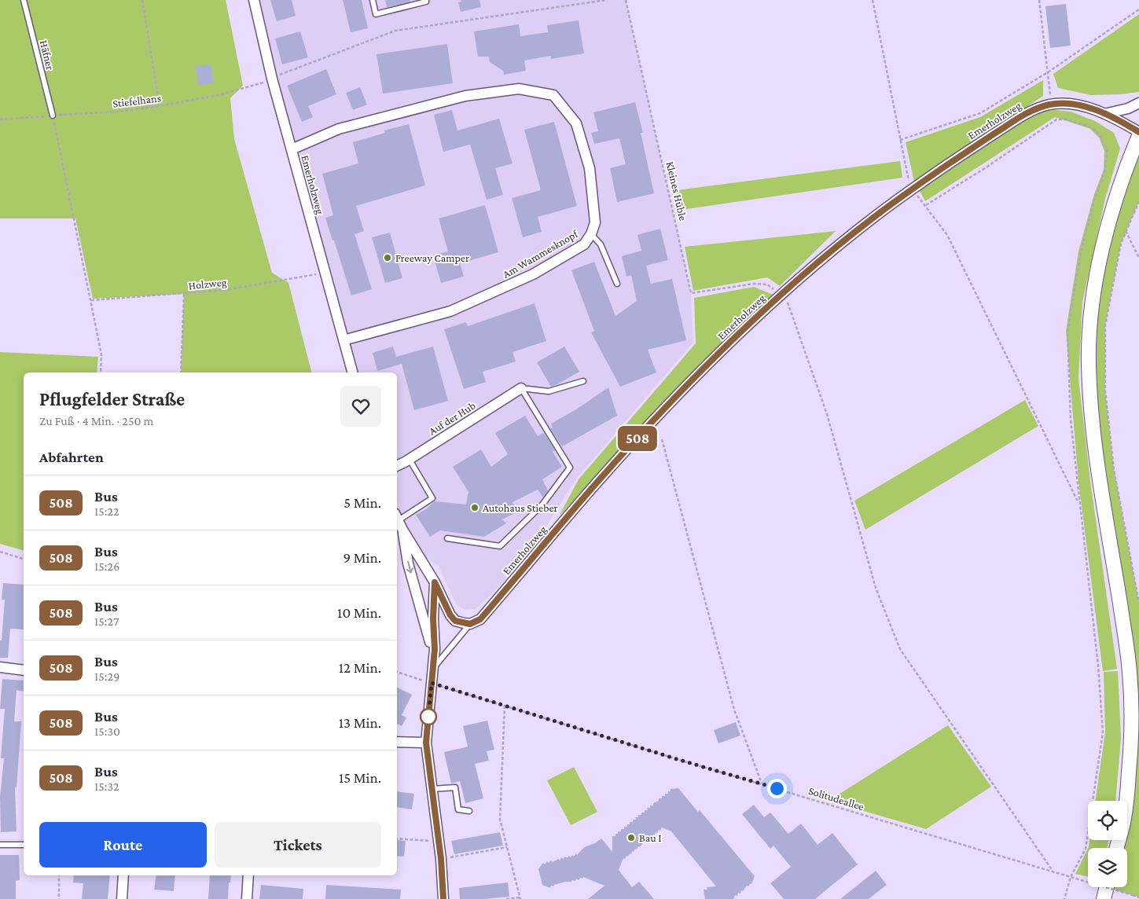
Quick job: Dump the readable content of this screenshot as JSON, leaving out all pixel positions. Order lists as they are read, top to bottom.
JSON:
{
  "streets": {
    "street": ["Emerholzweg", "Am Wammesknopf", "Auf der Hub"],
    "lane": ["Häfner"],
    "path": [
      "Stiefelhans",
      "Kleines Hüble",
      "Holzweg",
      "Solitudeallee"
    ]
  },
  "crossings": [
    ["Häfner", "Stiefelhans"],
    ["Stiefelhans", "Emerholzweg"],
    ["Emerholzweg", "Kleines Hüble"],
    ["Emerholzweg", "Am Wammesknopf"],
    ["Emerholzweg", "Holzweg"]
  ],
  "places": ["Freeway Camper", "Autohaus Stieber", "Bau I"],
  "lines": ["bus line 508"],
  "page": {
    "on_map": "508",
    "heading": [
      ["Pflugfelder Straße", "Zu Fuß · 4 Min. · 250 m"],
      "Abfahrten"
    ],
    "list": [
      {
        "mark": "508",
        "name": "Bus",
        "note": "15:22",
        "value": "5 Min."
      },
      {
        "mark": "508",
        "name": "Bus",
        "note": "15:26",
        "value": "9 Min."
      },
      {
        "mark": "508",
        "name": "Bus",
        "note": "15:27",
        "value": "10 Min."
      },
      {
        "mark": "508",
        "name": "Bus",
        "note": "15:29",
        "value": "12 Min."
      },
      {
        "mark": "508",
        "name": "Bus",
        "note": "15:30",
        "value": "13 Min."
      },
      {
        "mark": "508",
        "name": "Bus",
        "note": "15:32",
        "value": "15 Min."
      }
    ],
    "buttons": ["Route", "Tickets"]
  }
}
